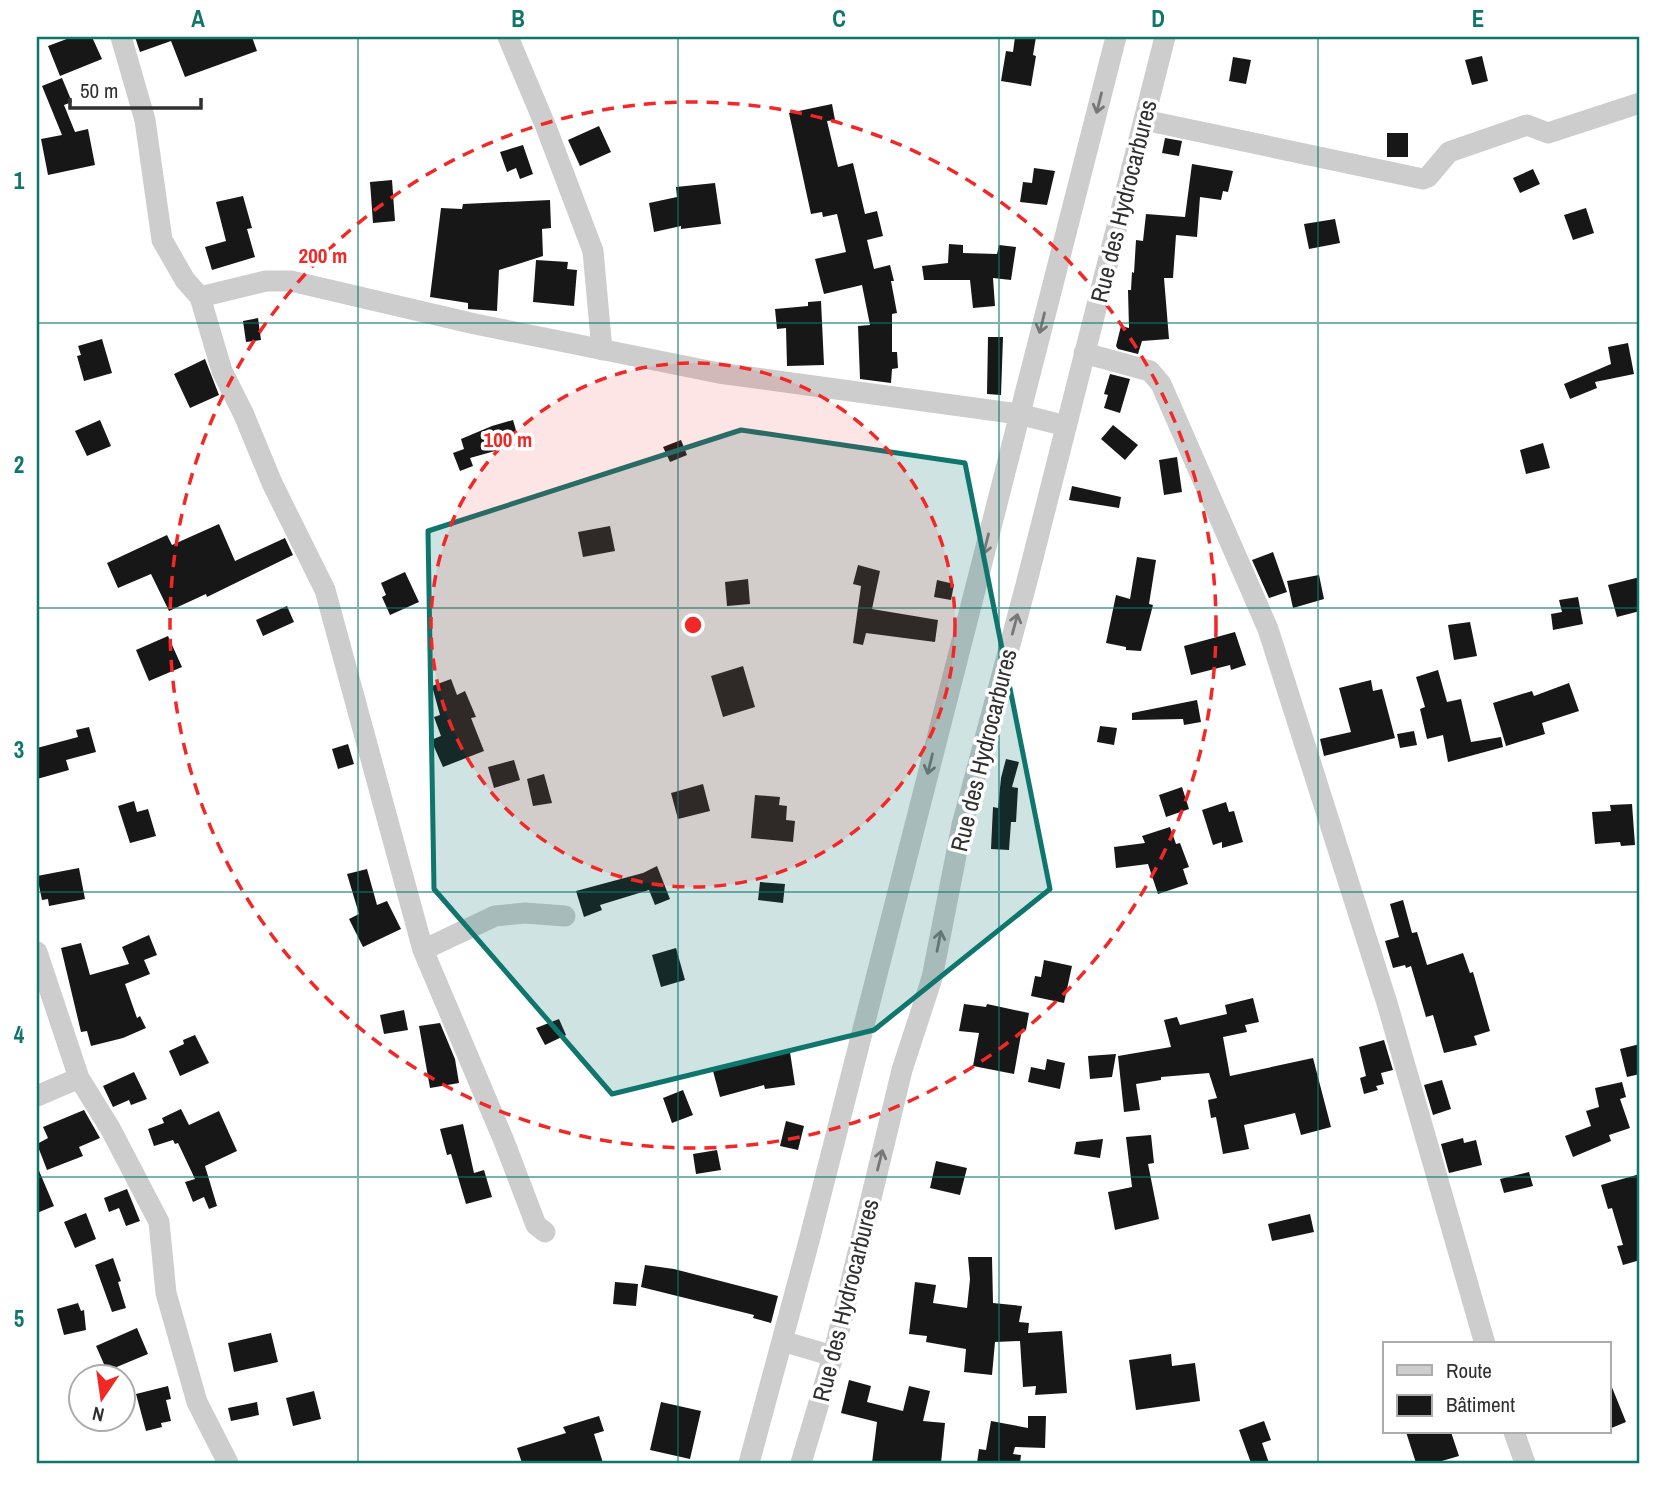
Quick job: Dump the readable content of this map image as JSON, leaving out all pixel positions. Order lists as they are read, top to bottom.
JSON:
{
  "streets": {
    "street": ["Rue des Hydrocarbures"]
  },
  "legend": ["Route", "Bâtiment"],
  "scale_bar": "50 m",
  "north": "bottom",
  "grid": {
    "columns": [
      "A",
      "B",
      "C",
      "D",
      "E"
    ],
    "rows": [
      "1",
      "2",
      "3",
      "4",
      "5"
    ]
  },
  "rings": ["200 m", "100 m"]
}
